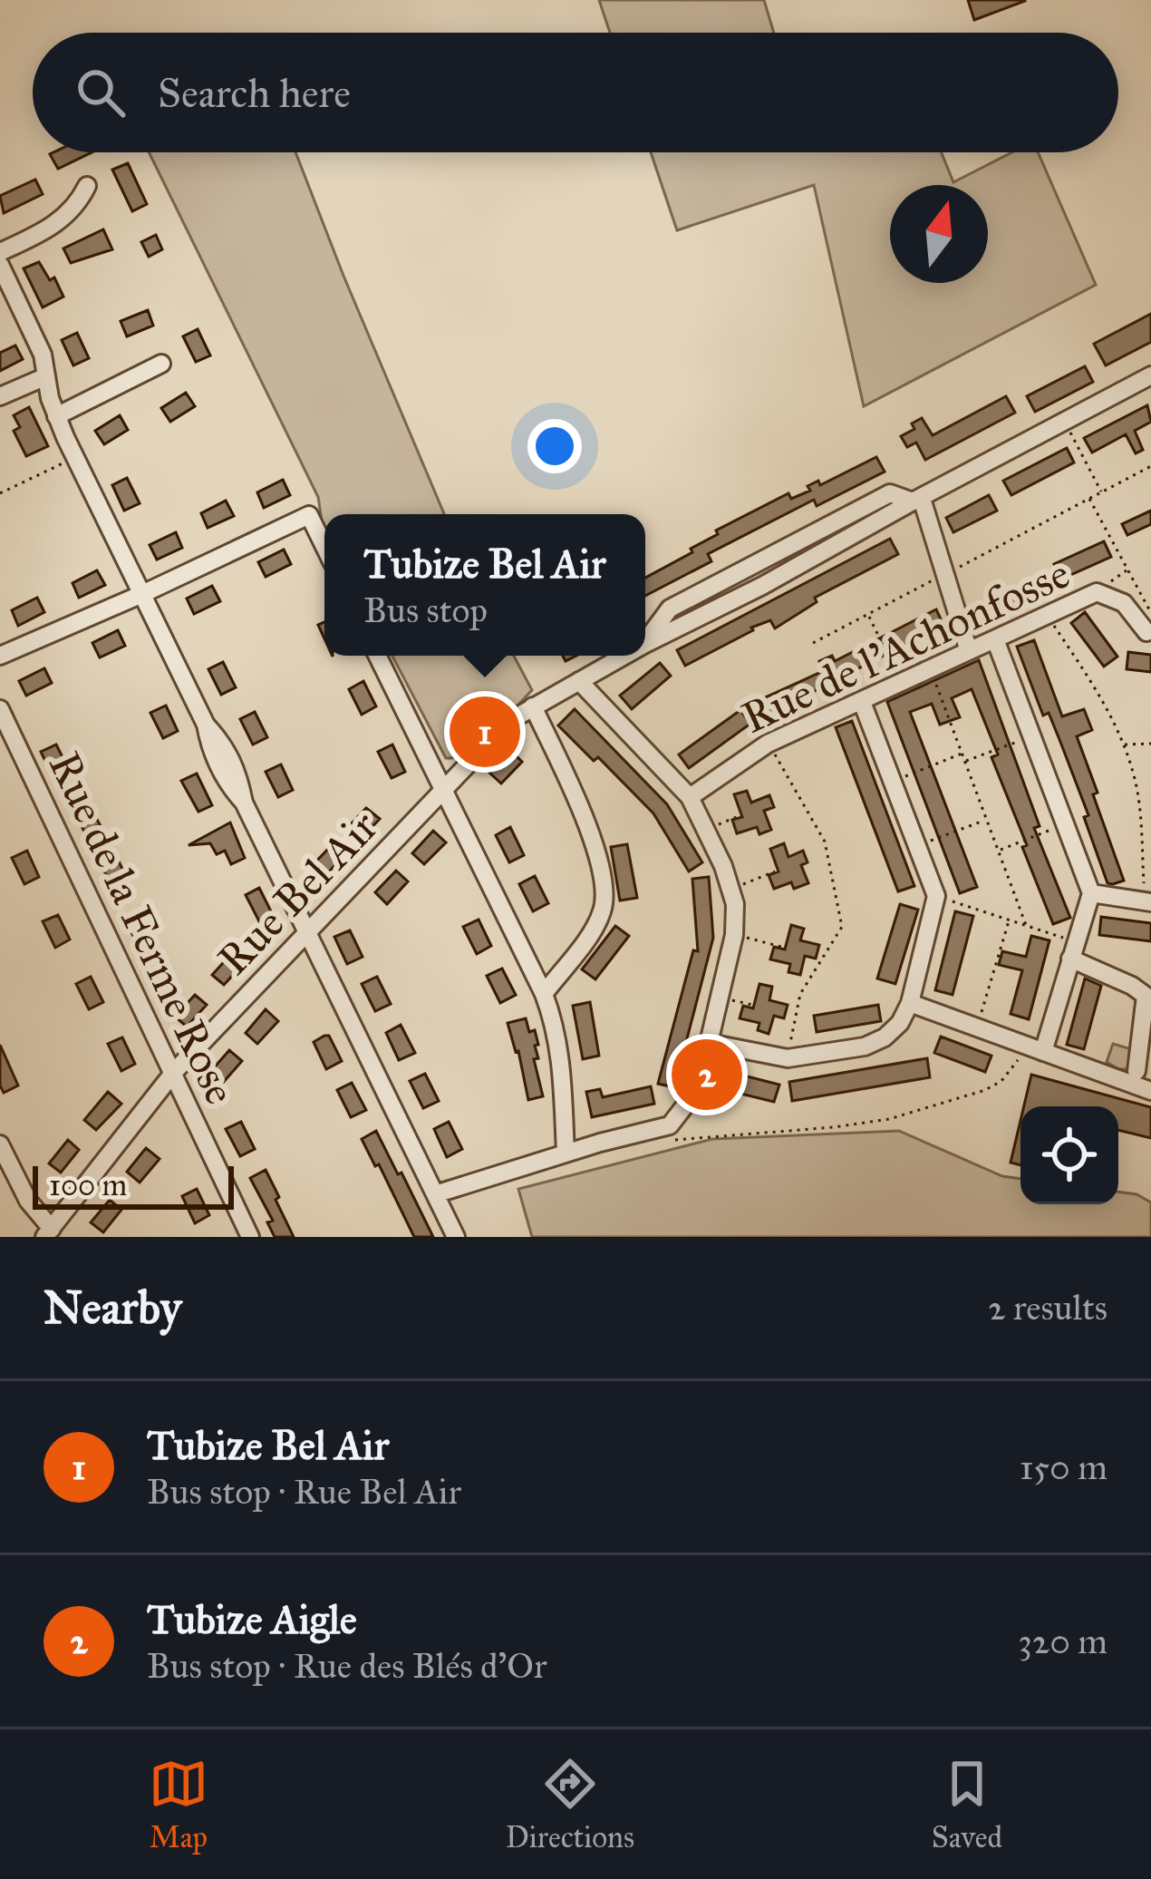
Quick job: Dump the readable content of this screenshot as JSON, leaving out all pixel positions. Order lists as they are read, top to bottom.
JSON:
{
  "streets": {
    "street": ["Rue de l'Achonfosse", "Rue Bel Air", "Rue de la Ferme Rose"]
  },
  "crossings": [
    ["Rue Bel Air", "Rue de la Ferme Rose"]
  ],
  "scale_bar": "100 m",
  "north": "top",
  "page": {
    "search": "Search here",
    "popup": ["Tubize Bel Air", "Bus stop"],
    "pins": ["1", "2"],
    "scale": "100 m",
    "heading": ["Nearby", "2 results"],
    "list": [
      {
        "mark": "1",
        "name": "Tubize Bel Air",
        "note": "Bus stop · Rue Bel Air",
        "value": "150 m"
      },
      {
        "mark": "2",
        "name": "Tubize Aigle",
        "note": "Bus stop · Rue des Blés d'Or",
        "value": "320 m"
      }
    ],
    "nav": ["Map", "Directions", "Saved"]
  }
}
